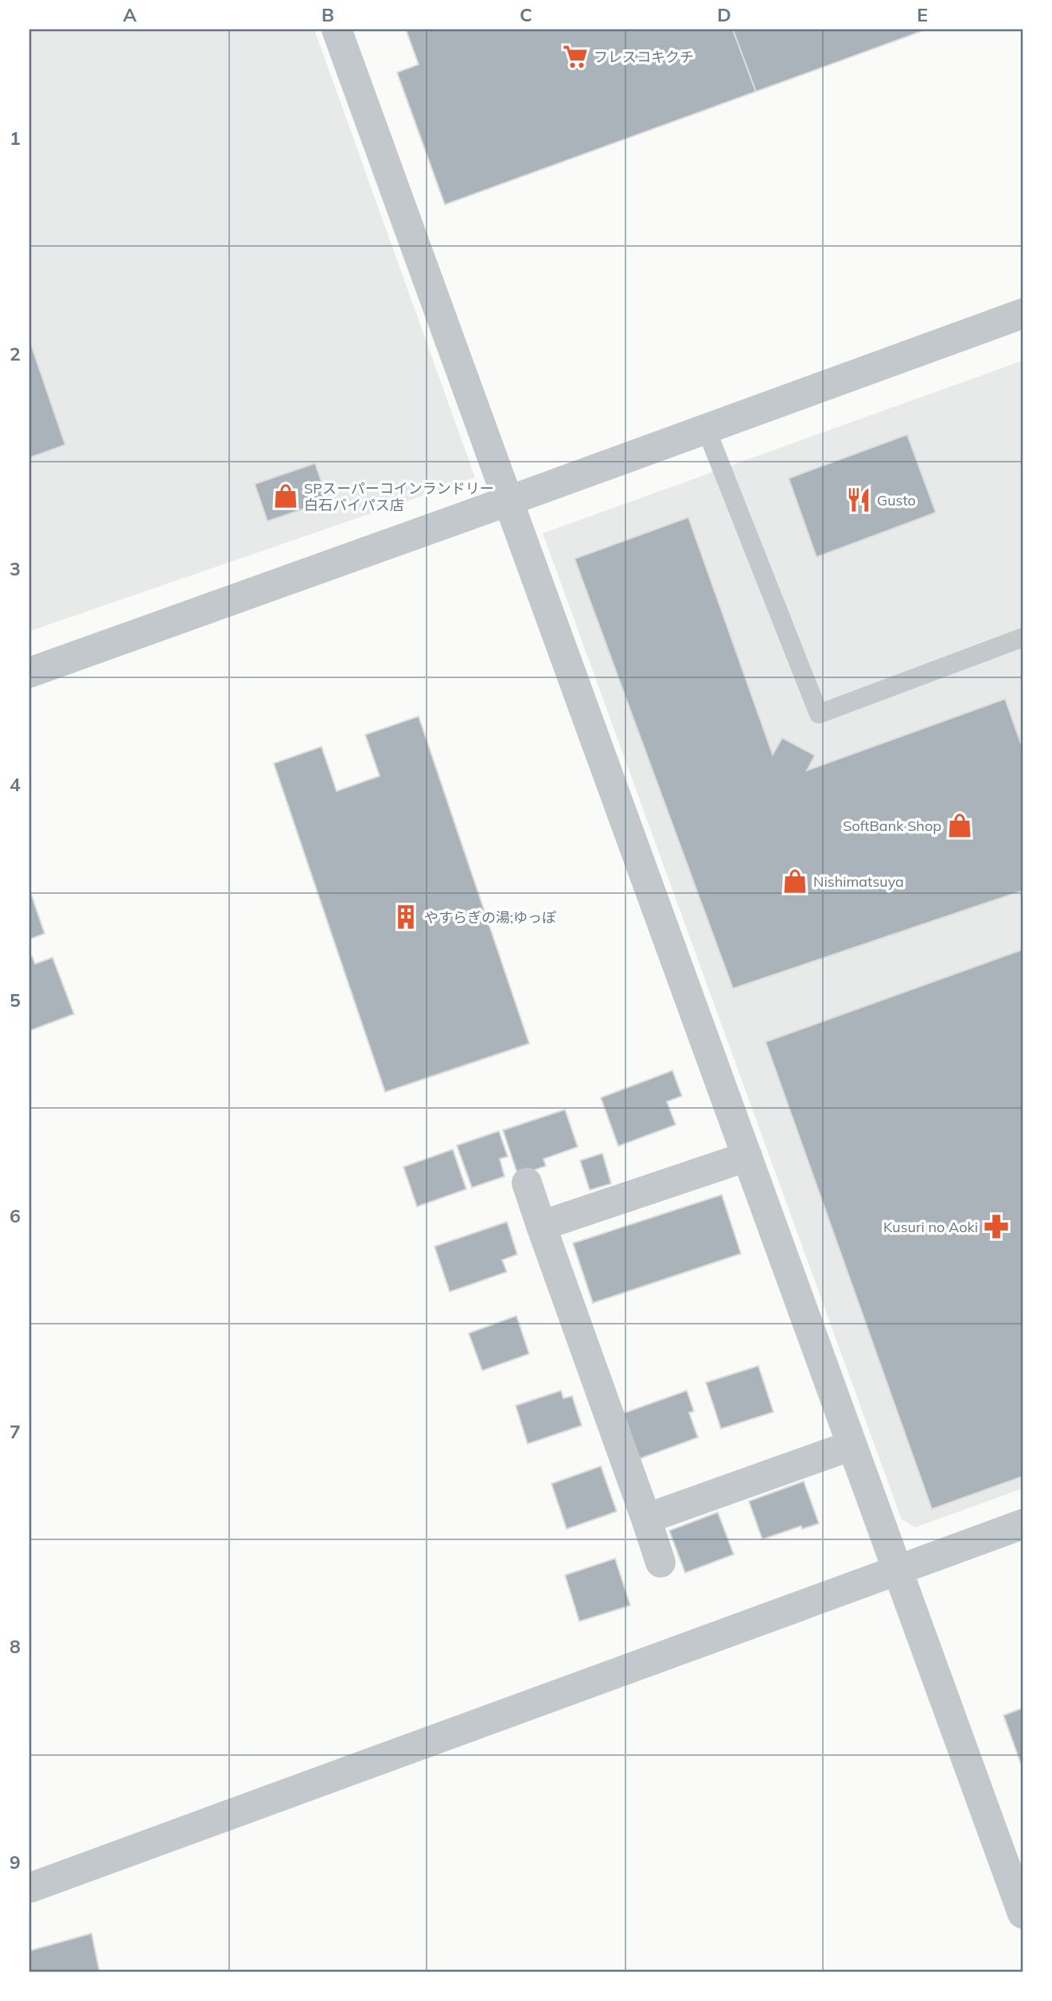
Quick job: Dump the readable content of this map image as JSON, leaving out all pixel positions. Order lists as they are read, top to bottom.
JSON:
{
  "places": {
    "supermarket": ["フレスコキクチ"],
    "shop": ["SPスーパーコインランドリー 白石バイパス店", "SoftBank Shop", "Nishimatsuya"],
    "restaurant": ["Gusto"],
    "building": ["やすらぎの湯;ゆっぽ"],
    "pharmacy": ["Kusuri no Aoki"]
  },
  "grid": {
    "columns": [
      "A",
      "B",
      "C",
      "D",
      "E"
    ],
    "rows": [
      "1",
      "2",
      "3",
      "4",
      "5",
      "6",
      "7",
      "8",
      "9"
    ]
  }
}
